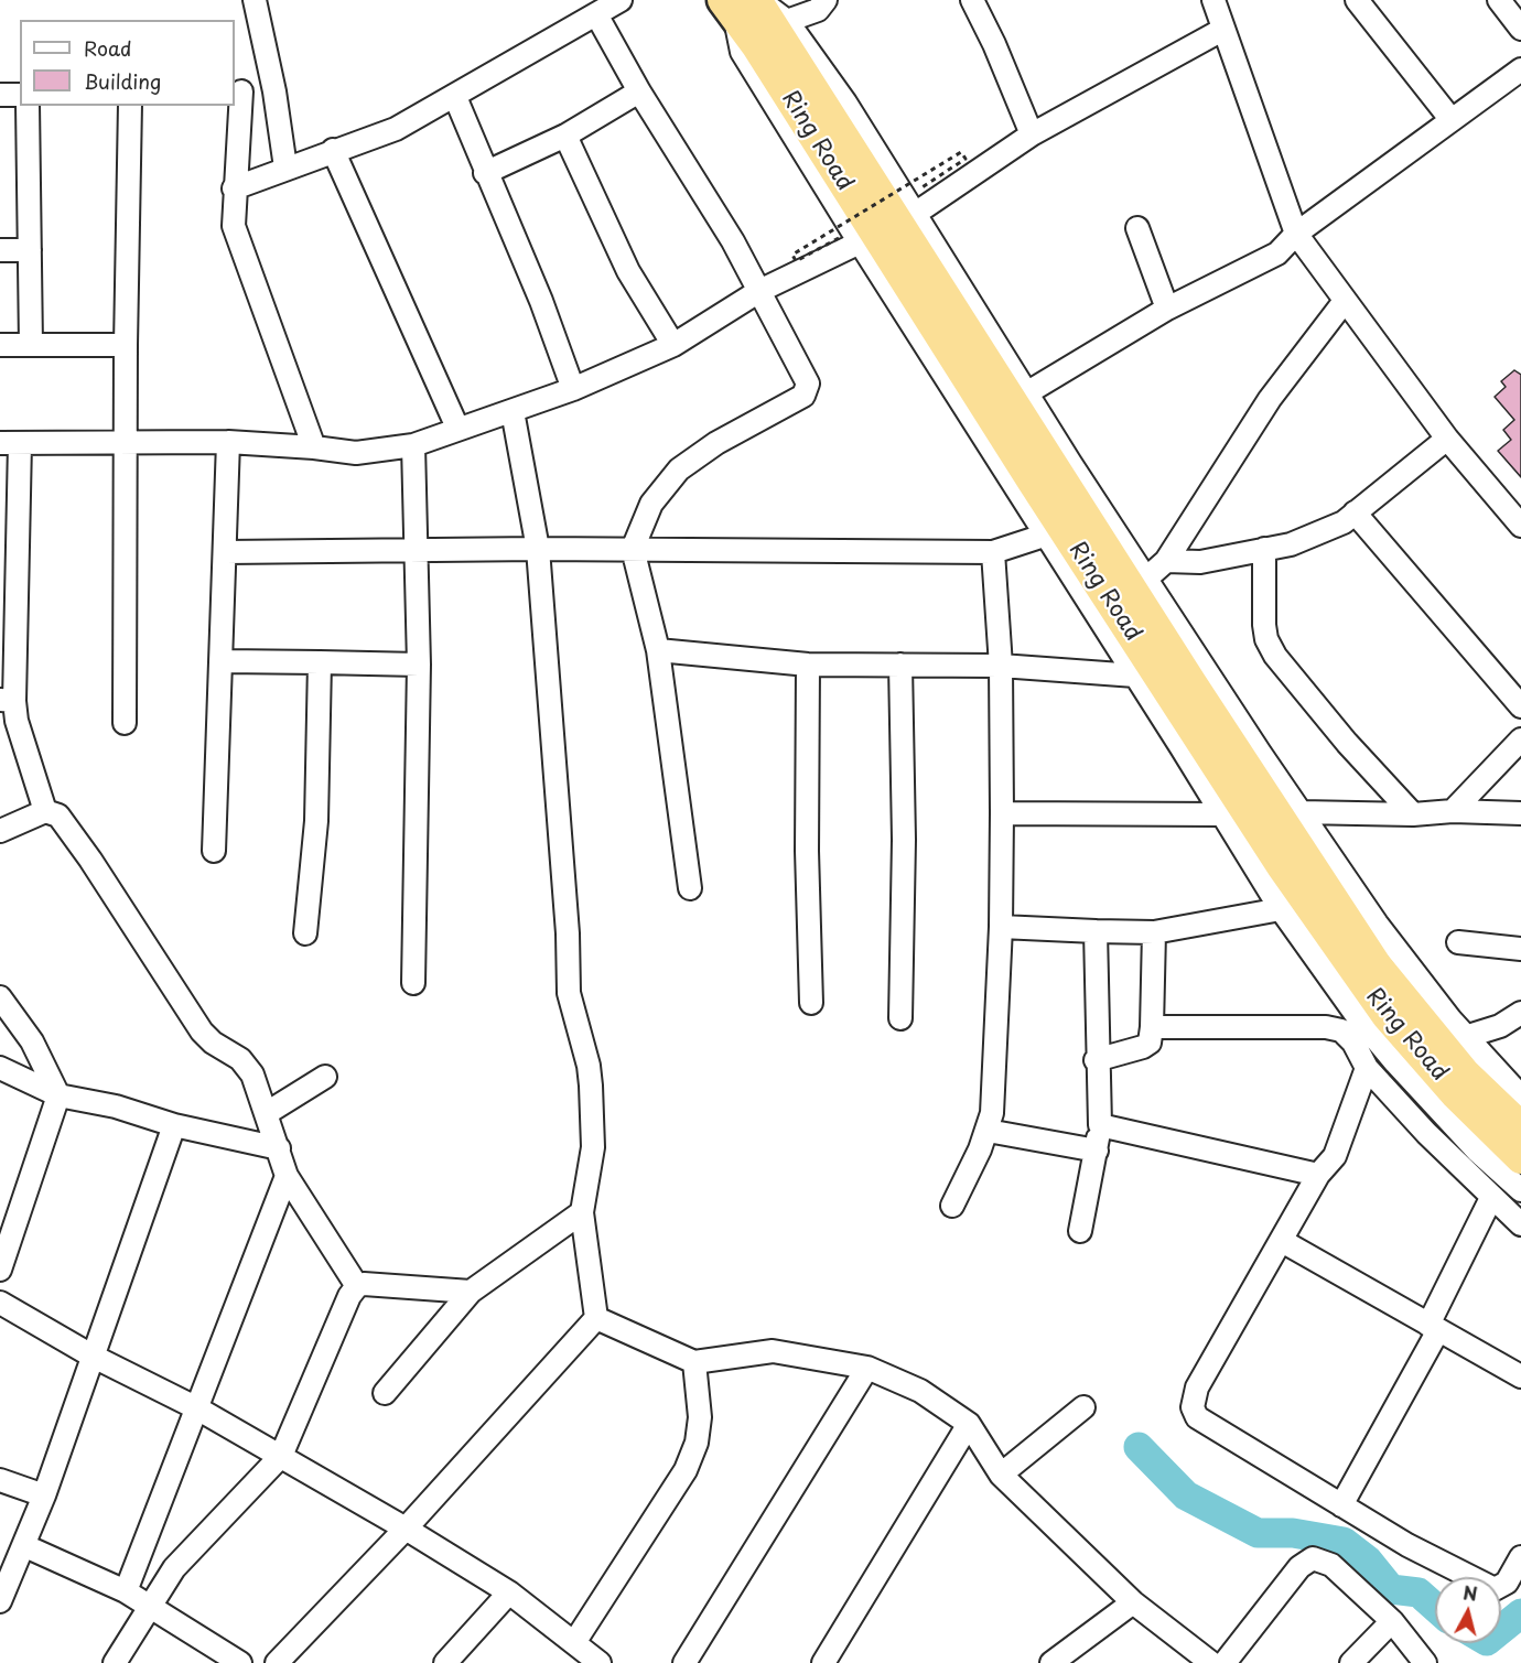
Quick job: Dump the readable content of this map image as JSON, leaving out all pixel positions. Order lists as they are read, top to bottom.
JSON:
{
  "streets": {
    "highway": ["Ring Road"]
  },
  "legend": ["Road", "Building"],
  "north": "top"
}
